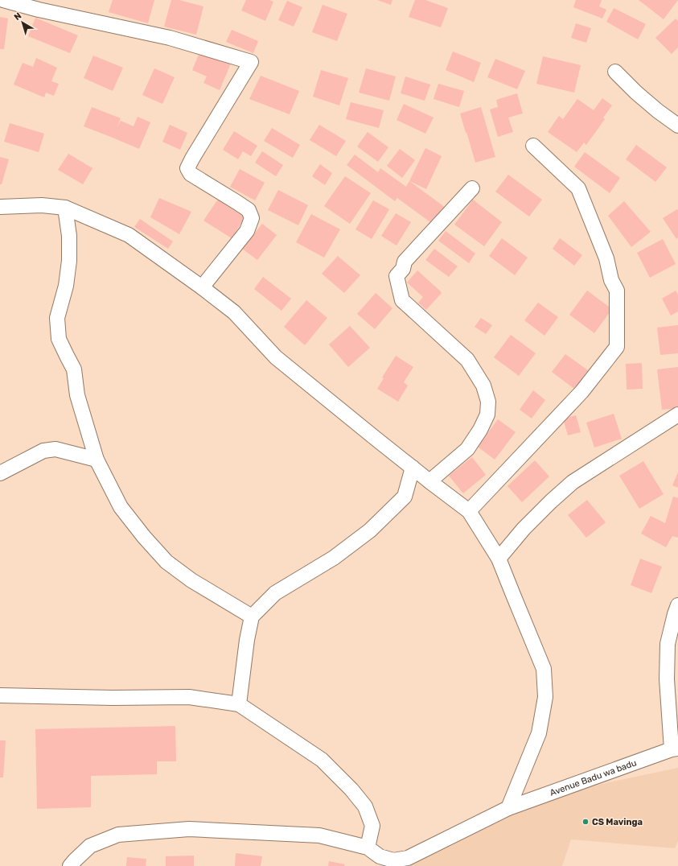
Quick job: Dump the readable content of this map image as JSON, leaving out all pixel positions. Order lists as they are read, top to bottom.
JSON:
{
  "streets": {
    "street": ["Avenue Badu wa badu"]
  },
  "places": ["CS Mavinga"],
  "north": "top left"
}
